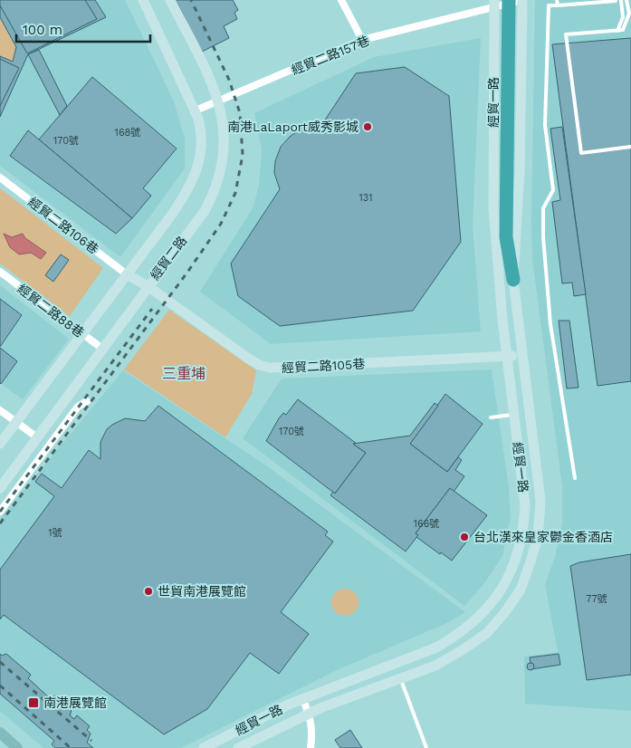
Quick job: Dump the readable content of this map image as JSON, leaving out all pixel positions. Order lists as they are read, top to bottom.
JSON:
{
  "streets": {
    "street": [
      "經貿二路157巷",
      "經貿一路",
      "經貿二路106巷",
      "經貿二路",
      "經貿二路88巷",
      "經貿二路105巷"
    ]
  },
  "crossings": [
    ["經貿二路157巷", "經貿一路"],
    ["經貿二路157巷", "經貿二路"],
    ["經貿一路", "經貿二路105巷"],
    ["經貿二路106巷", "經貿二路"],
    ["經貿二路106巷", "經貿二路105巷"],
    ["經貿二路", "經貿二路88巷"],
    ["經貿二路", "經貿二路105巷"]
  ],
  "districts": ["三重埔"],
  "places": {
    "other": ["南港LaLaport威秀影城", "台北漢來皇家鬱金香酒店", "世貿南港展覽館"],
    "transit": ["南港展覽館"]
  },
  "house_numbers": [
    "168號",
    "170號",
    "131",
    "170號",
    "166號",
    "1號",
    "77號"
  ],
  "scale_bar": "100 m"
}
